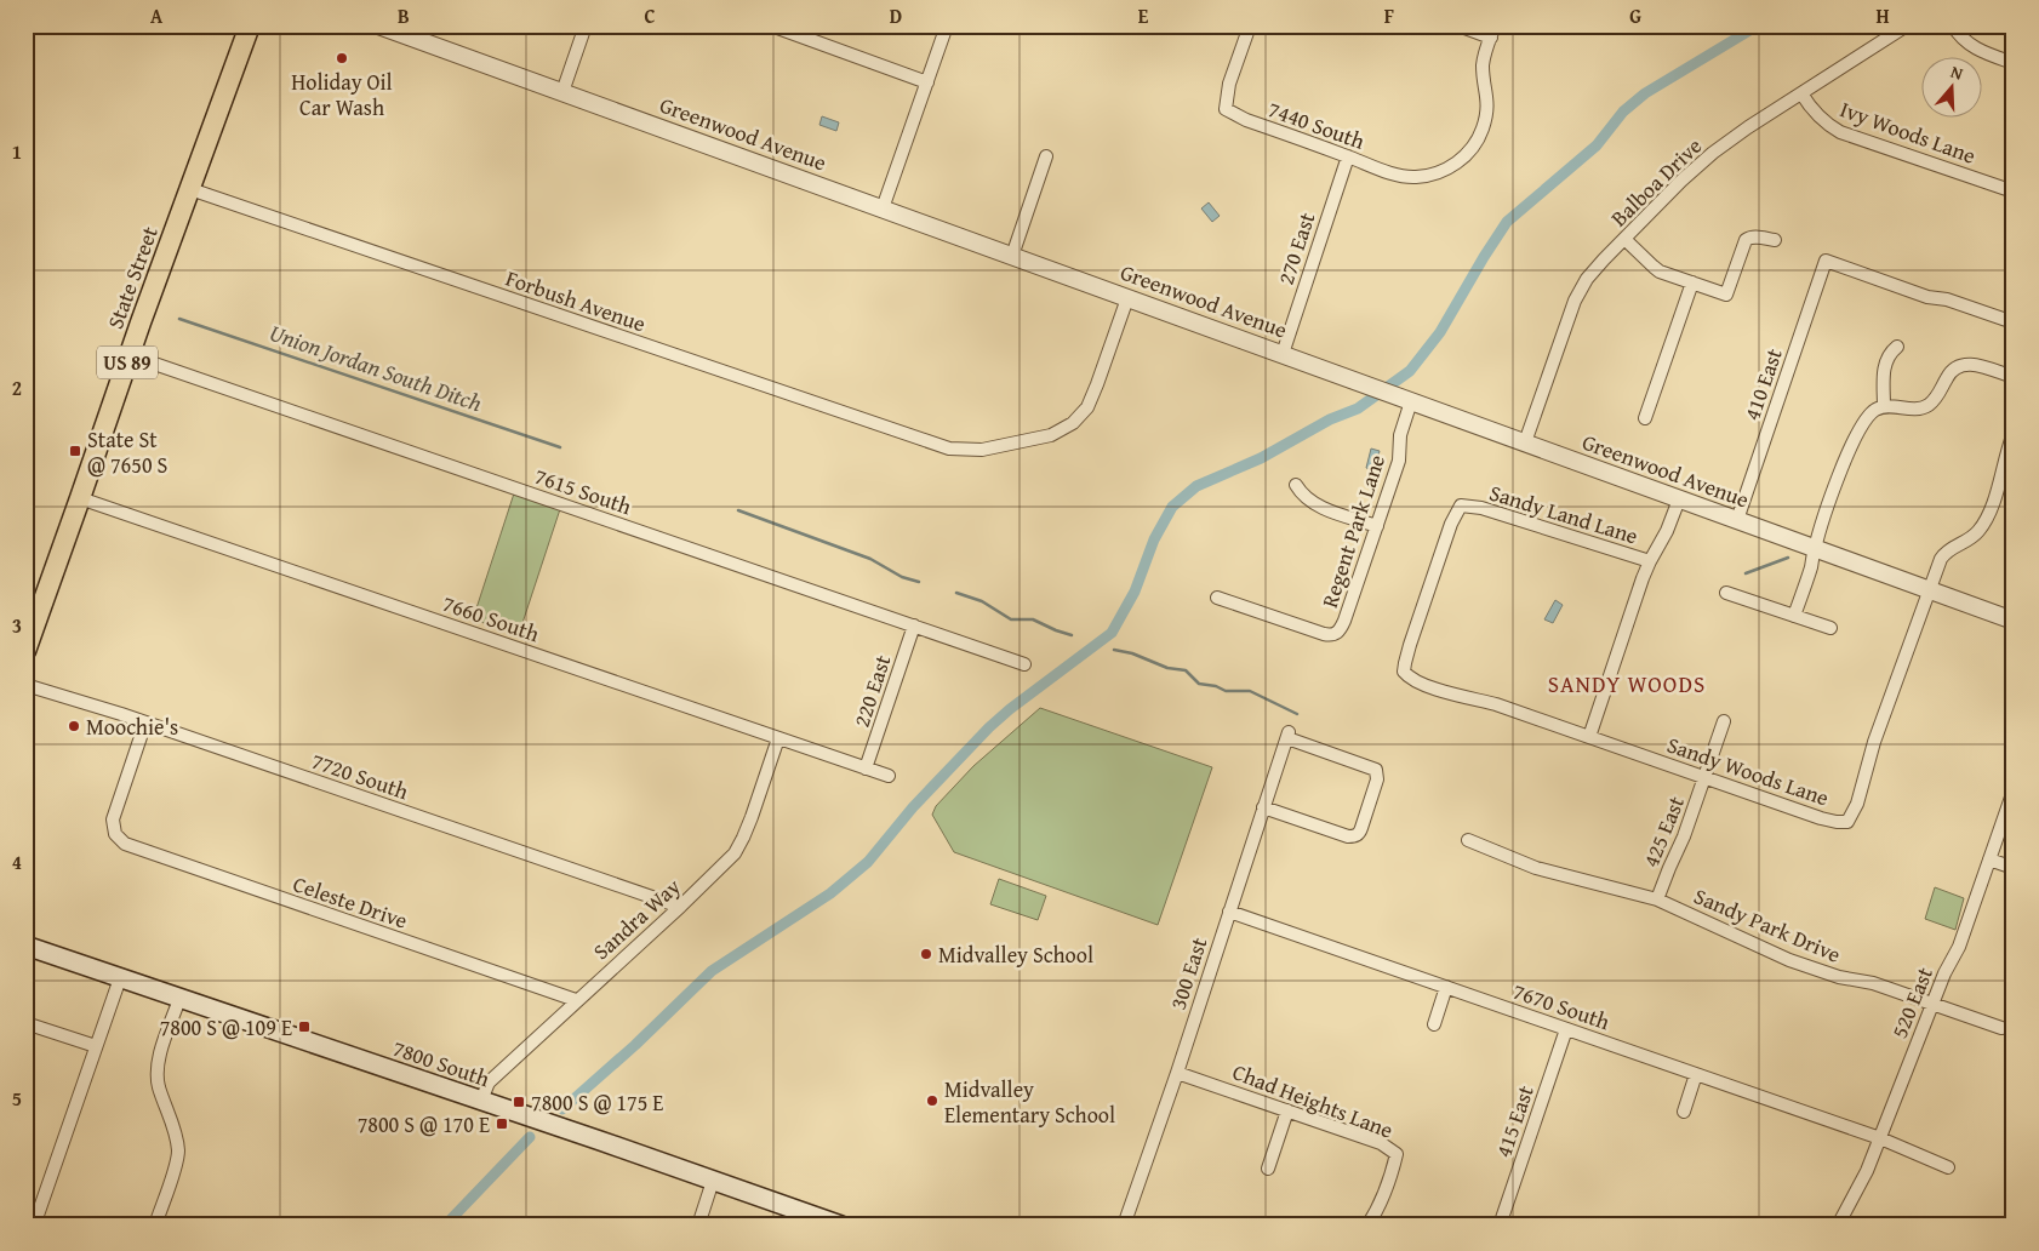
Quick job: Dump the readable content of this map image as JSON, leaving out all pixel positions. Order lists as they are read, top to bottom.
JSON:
{
  "streets": {
    "main road": ["State Street", "US 89", "7800 South"],
    "street": [
      "7440 South",
      "Ivy Woods Lane",
      "Greenwood Avenue",
      "Balboa Drive",
      "270 East",
      "Forbush Avenue",
      "410 East",
      "7615 South",
      "Sandy Land Lane",
      "Regent Park Lane",
      "7660 South",
      "220 East",
      "Sandy Woods Lane",
      "7720 South",
      "425 East",
      "Celeste Drive",
      "Sandra Way",
      "Sandy Park Drive",
      "300 East",
      "520 East",
      "7670 South",
      "Chad Heights Lane",
      "415 East"
    ]
  },
  "crossings": [
    ["7440 South", "270 East"],
    ["Ivy Woods Lane", "Balboa Drive"],
    ["Greenwood Avenue", "Balboa Drive"],
    ["Greenwood Avenue", "270 East"],
    ["Greenwood Avenue", "Forbush Avenue"],
    ["Greenwood Avenue", "410 East"],
    ["Greenwood Avenue", "Regent Park Lane"],
    ["Greenwood Avenue", "Sandy Woods Lane"],
    ["State Street", "Forbush Avenue"],
    ["State Street", "7615 South"],
    ["State Street", "7660 South"],
    ["7615 South", "220 East"],
    ["Sandy Land Lane", "Sandy Woods Lane"],
    ["7660 South", "220 East"],
    ["7660 South", "Sandra Way"],
    ["Sandy Woods Lane", "425 East"],
    ["7720 South", "Celeste Drive"],
    ["7720 South", "Sandra Way"],
    ["425 East", "Sandy Park Drive"],
    ["Celeste Drive", "Sandra Way"],
    ["Sandra Way", "7800 South"],
    ["Sandy Park Drive", "520 East"],
    ["300 East", "7670 South"],
    ["300 East", "Chad Heights Lane"],
    ["520 East", "7670 South"],
    ["7670 South", "415 East"]
  ],
  "districts": ["SANDY WOODS"],
  "water": ["Union Jordan South Ditch"],
  "places": {
    "other": [
      "Holiday Oil Car Wash",
      "Moochie's",
      "Midvalley School",
      "Midvalley Elementary School"
    ],
    "transit": [
      "State St @ 7650 S",
      "7800 S @ 109 E",
      "7800 S @ 175 E",
      "7800 S @ 170 E"
    ]
  },
  "north": "top",
  "grid": {
    "columns": [
      "A",
      "B",
      "C",
      "D",
      "E",
      "F",
      "G",
      "H"
    ],
    "rows": [
      "1",
      "2",
      "3",
      "4",
      "5"
    ]
  }
}
